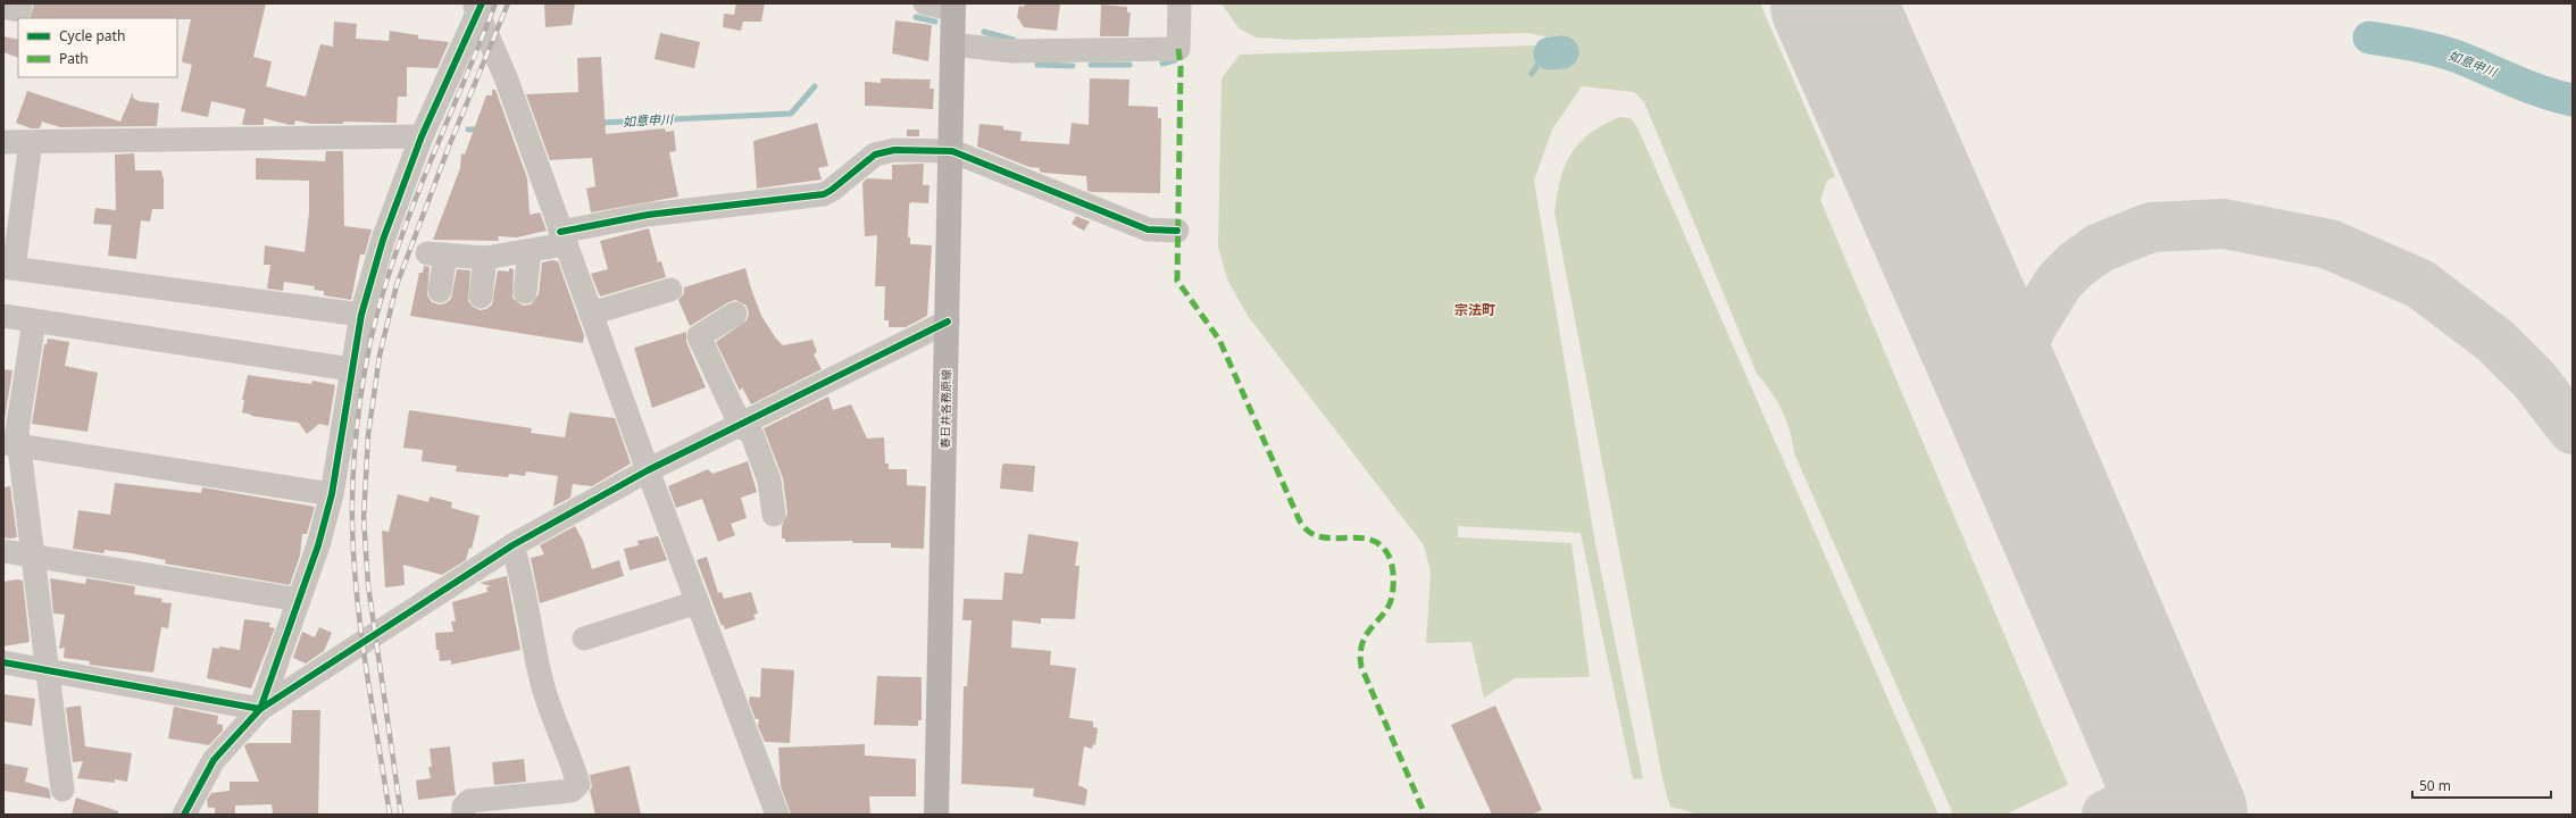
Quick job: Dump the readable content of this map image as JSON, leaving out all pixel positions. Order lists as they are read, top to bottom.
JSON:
{
  "streets": {
    "main road": ["春日井各務原線"]
  },
  "districts": ["宗法町"],
  "water": ["如意申川"],
  "legend": ["Cycle path", "Path"],
  "scale_bar": "50 m"
}
